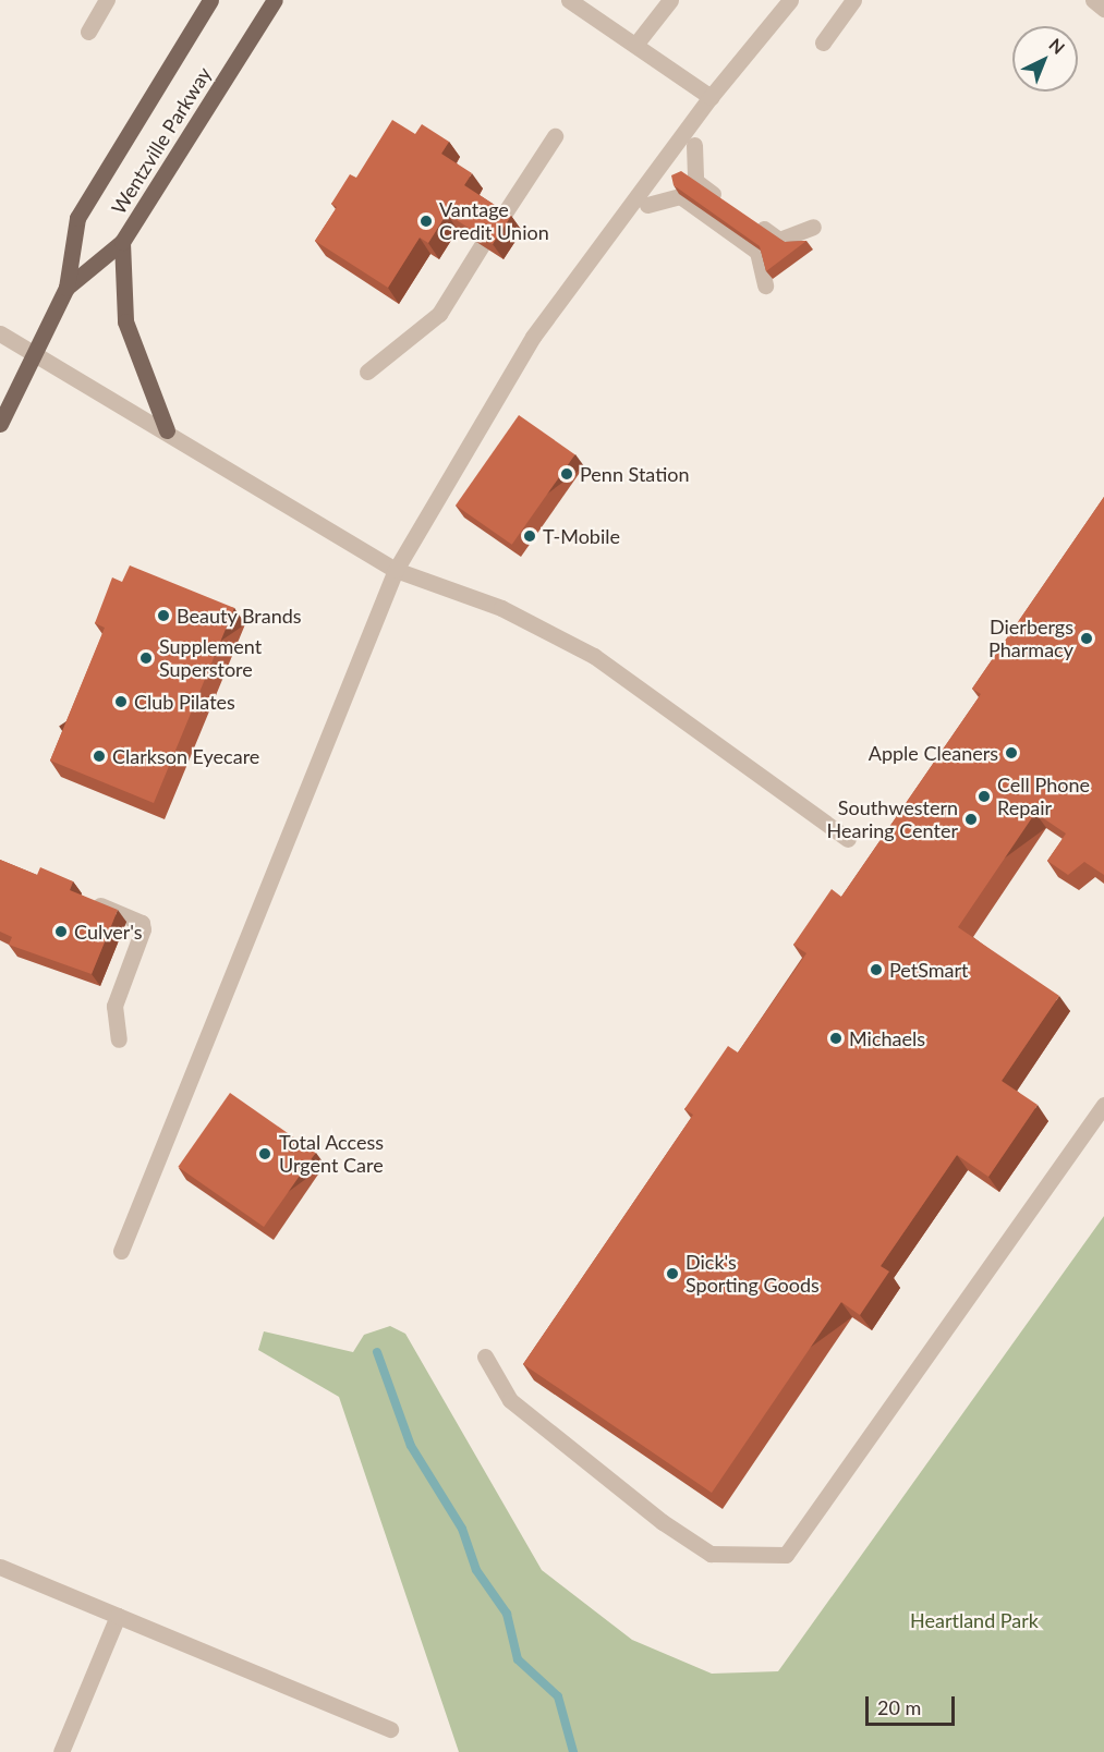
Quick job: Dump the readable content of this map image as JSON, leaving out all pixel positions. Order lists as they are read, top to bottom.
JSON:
{
  "streets": {
    "main road": ["Wentzville Parkway"]
  },
  "parks": ["Heartland Park"],
  "places": [
    "Vantage Credit Union",
    "Penn Station",
    "T-Mobile",
    "Beauty Brands",
    "Dierbergs Pharmacy",
    "Supplement Superstore",
    "Club Pilates",
    "Apple Cleaners",
    "Clarkson Eyecare",
    "Cell Phone Repair",
    "Southwestern Hearing Center",
    "Culver's",
    "PetSmart",
    "Michaels",
    "Total Access Urgent Care",
    "Dick's Sporting Goods"
  ],
  "scale_bar": "20 m",
  "north": "top right"
}
